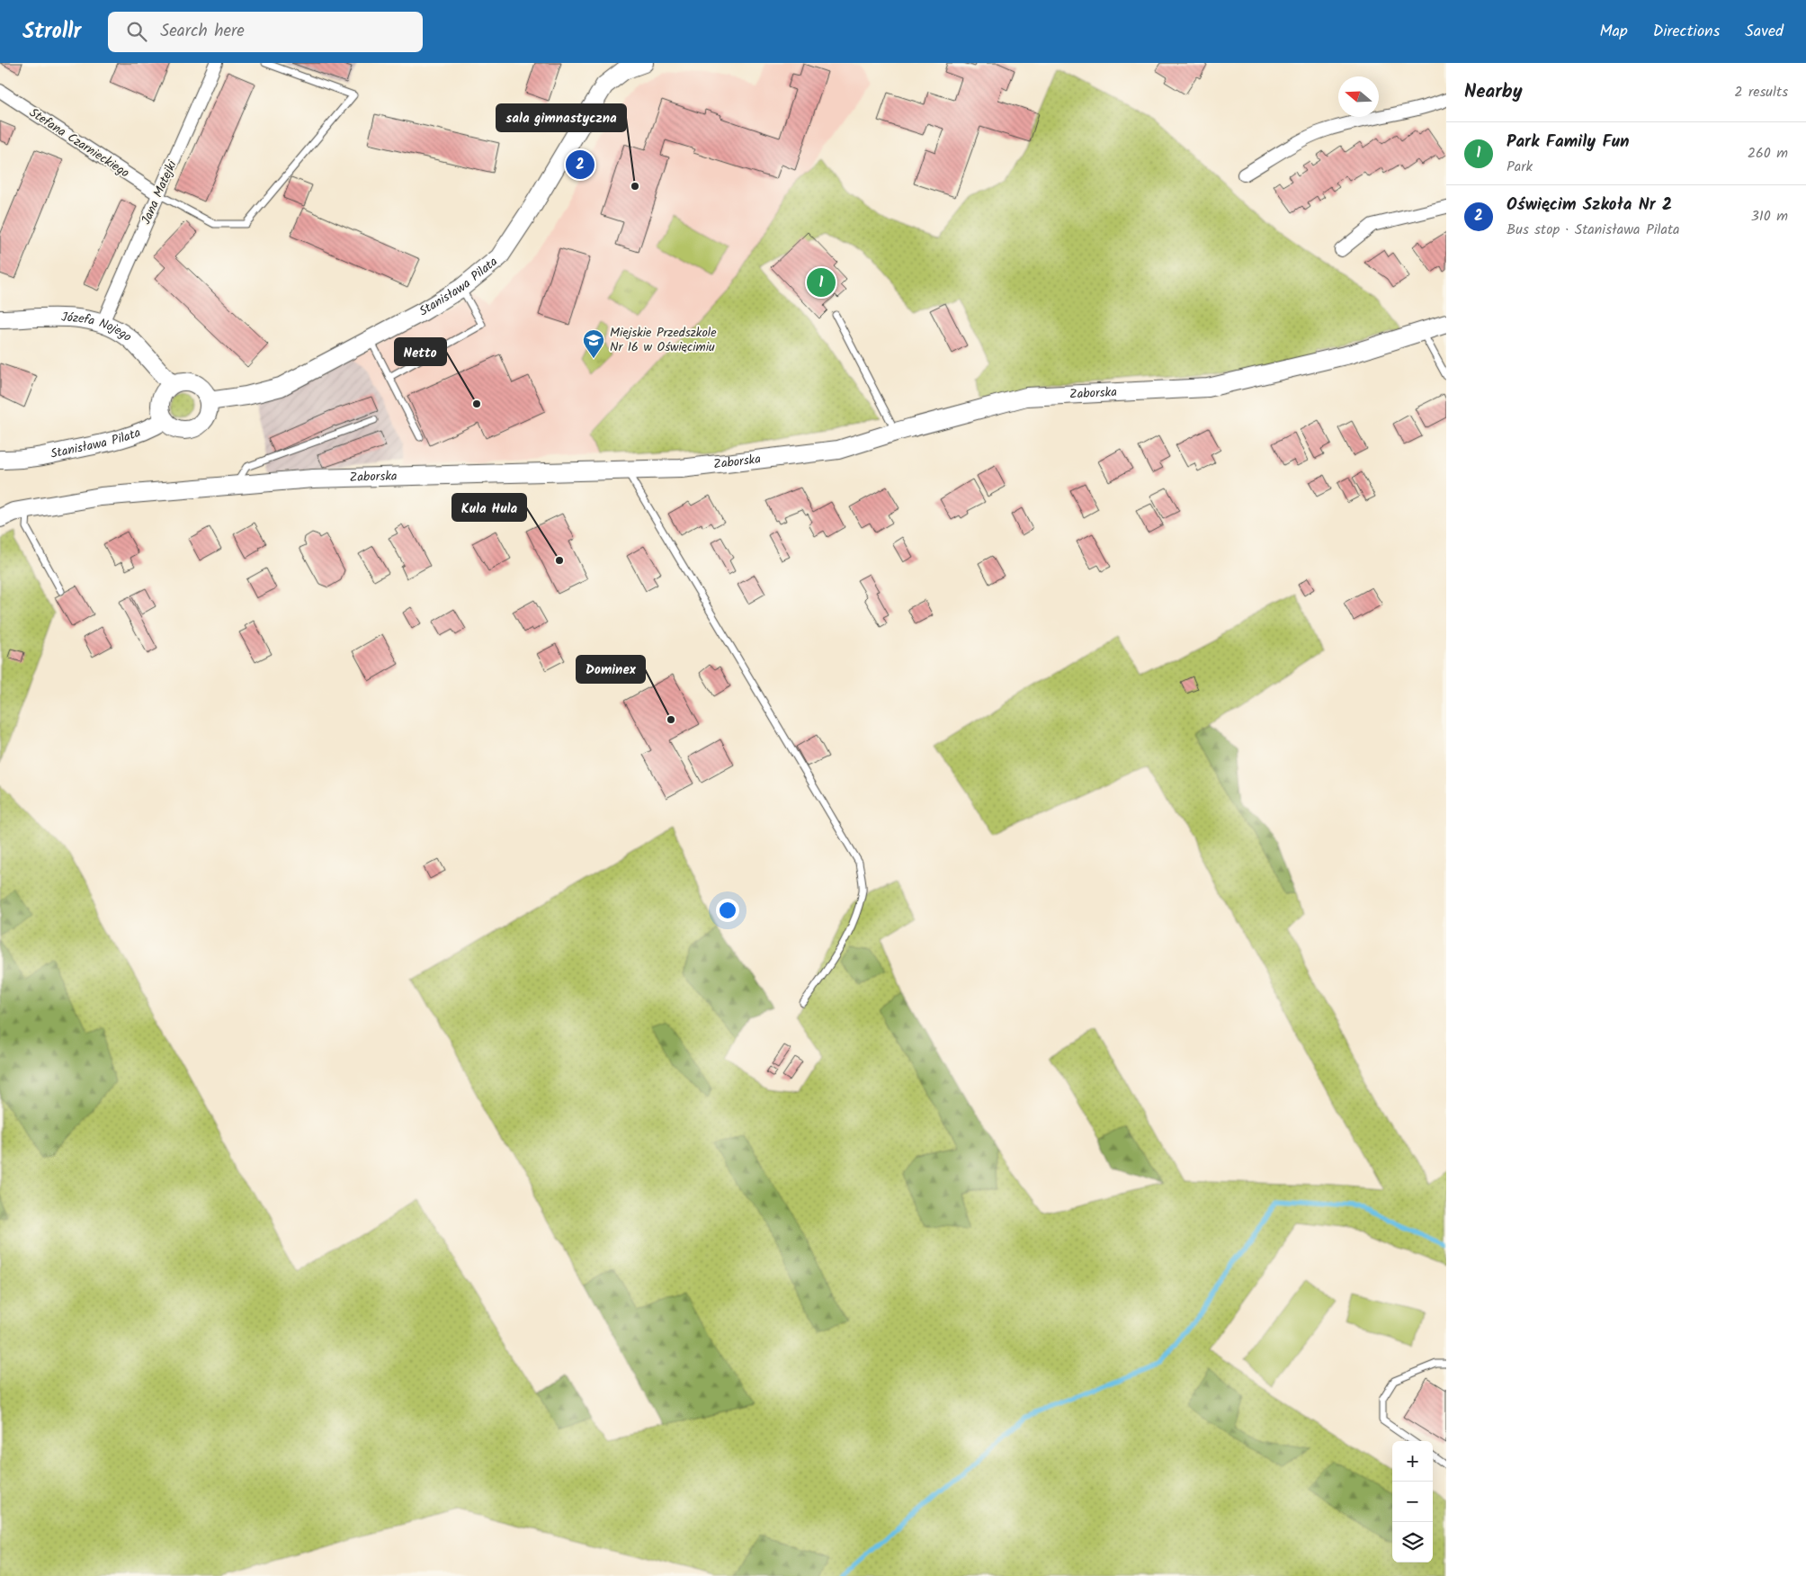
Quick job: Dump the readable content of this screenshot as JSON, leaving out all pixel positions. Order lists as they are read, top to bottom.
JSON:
{
  "streets": {
    "street": [
      "Stefana Czarnieckiego",
      "Jana Matejki",
      "Stanisława Pilata",
      "Józefa Nojego",
      "Zaborska"
    ]
  },
  "crossings": [
    ["Stefana Czarnieckiego", "Jana Matejki"],
    ["Jana Matejki", "Józefa Nojego"],
    ["Stanisława Pilata", "Józefa Nojego"]
  ],
  "places": {
    "other": [
      "sala gimnastyczna",
      "Netto",
      "Kula Hula",
      "Dominex"
    ],
    "school or university": ["Miejskie Przedszkole Nr 16 w Oświęcimiu"]
  },
  "north": "left",
  "page": {
    "header": "Strollr",
    "search": "Search here",
    "nav": ["Map", "Directions", "Saved"],
    "heading": ["Nearby", "2 results"],
    "list": [
      {
        "mark": "1",
        "name": "Park Family Fun",
        "note": "Park",
        "value": "260 m"
      },
      {
        "mark": "2",
        "name": "Oświęcim Szkoła Nr 2",
        "note": "Bus stop · Stanisława Pilata",
        "value": "310 m"
      }
    ],
    "pins": ["2", "1"],
    "map_buttons": ["+", "−"]
  }
}
